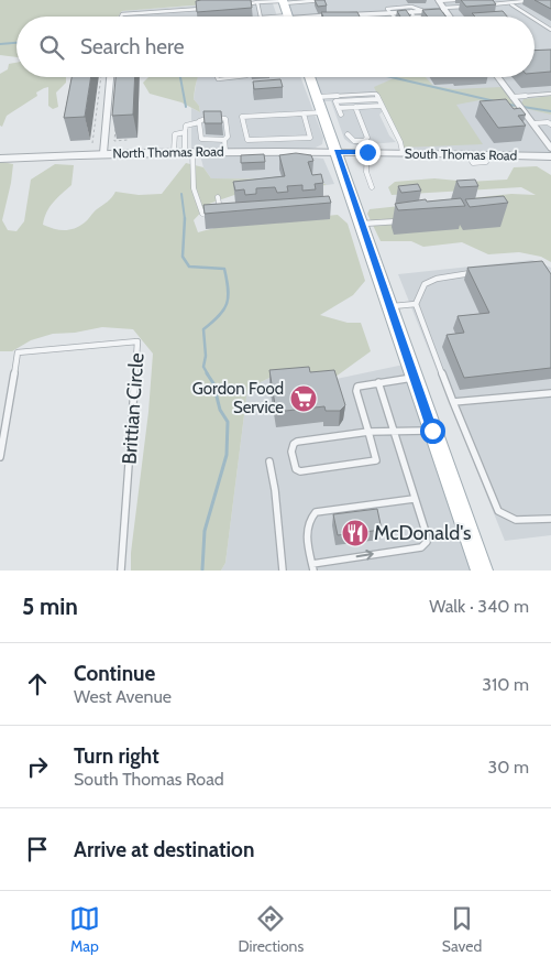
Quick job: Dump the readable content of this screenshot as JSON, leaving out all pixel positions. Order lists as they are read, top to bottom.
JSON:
{
  "streets": {
    "street": ["North Thomas Road", "South Thomas Road"],
    "lane": ["Brittian Circle"]
  },
  "crossings": [
    ["North Thomas Road", "South Thomas Road"]
  ],
  "places": {
    "supermarket": ["Gordon Food Service"],
    "restaurant": ["McDonald's"]
  },
  "page": {
    "search": "Search here",
    "heading": ["5 min", "Walk · 340 m"],
    "list": [
      ["Continue", "West Avenue", "310 m"],
      ["Turn right", "South Thomas Road", "30 m"],
      "Arrive at destination"
    ],
    "nav": ["Map", "Directions", "Saved"]
  }
}
